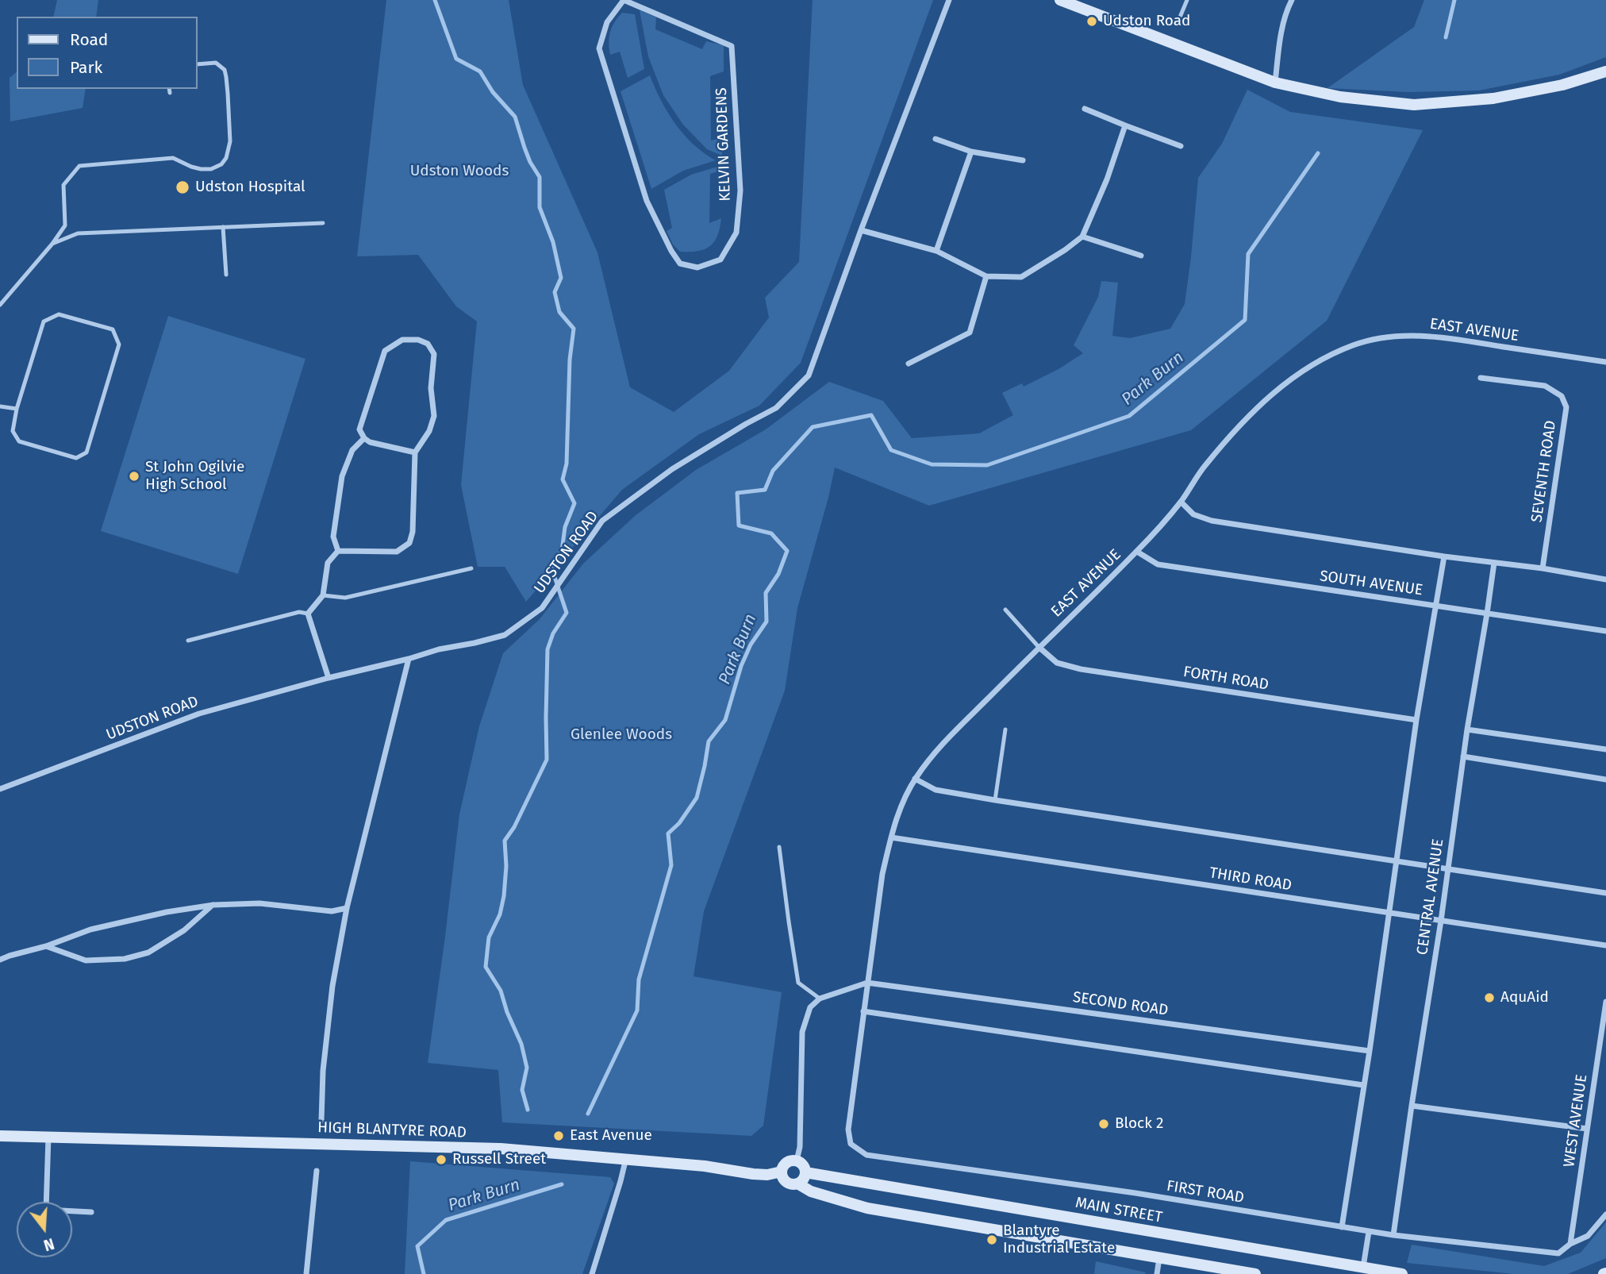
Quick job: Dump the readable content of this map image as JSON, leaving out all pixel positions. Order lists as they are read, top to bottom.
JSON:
{
  "streets": {
    "main road": ["HIGH BLANTYRE ROAD", "MAIN STREET"],
    "street": [
      "KELVIN GARDENS",
      "EAST AVENUE",
      "SEVENTH ROAD",
      "UDSTON ROAD",
      "SOUTH AVENUE",
      "FORTH ROAD",
      "THIRD ROAD",
      "CENTRAL AVENUE",
      "SECOND ROAD",
      "WEST AVENUE",
      "FIRST ROAD"
    ]
  },
  "crossings": [
    ["EAST AVENUE", "SOUTH AVENUE"],
    ["EAST AVENUE", "FORTH ROAD"],
    ["EAST AVENUE", "THIRD ROAD"],
    ["EAST AVENUE", "SECOND ROAD"],
    ["EAST AVENUE", "FIRST ROAD"],
    ["SOUTH AVENUE", "CENTRAL AVENUE"],
    ["THIRD ROAD", "CENTRAL AVENUE"],
    ["CENTRAL AVENUE", "FIRST ROAD"],
    ["WEST AVENUE", "FIRST ROAD"],
    ["HIGH BLANTYRE ROAD", "MAIN STREET"]
  ],
  "water": ["Park Burn"],
  "parks": ["Udston Woods", "Glenlee Woods"],
  "places": [
    "Udston Road",
    "Udston Hospital",
    "St John Ogilvie High School",
    "AquAid",
    "Block 2",
    "East Avenue",
    "Russell Street",
    "Blantyre Industrial Estate"
  ],
  "legend": ["Road", "Park"],
  "north": "bottom"
}
